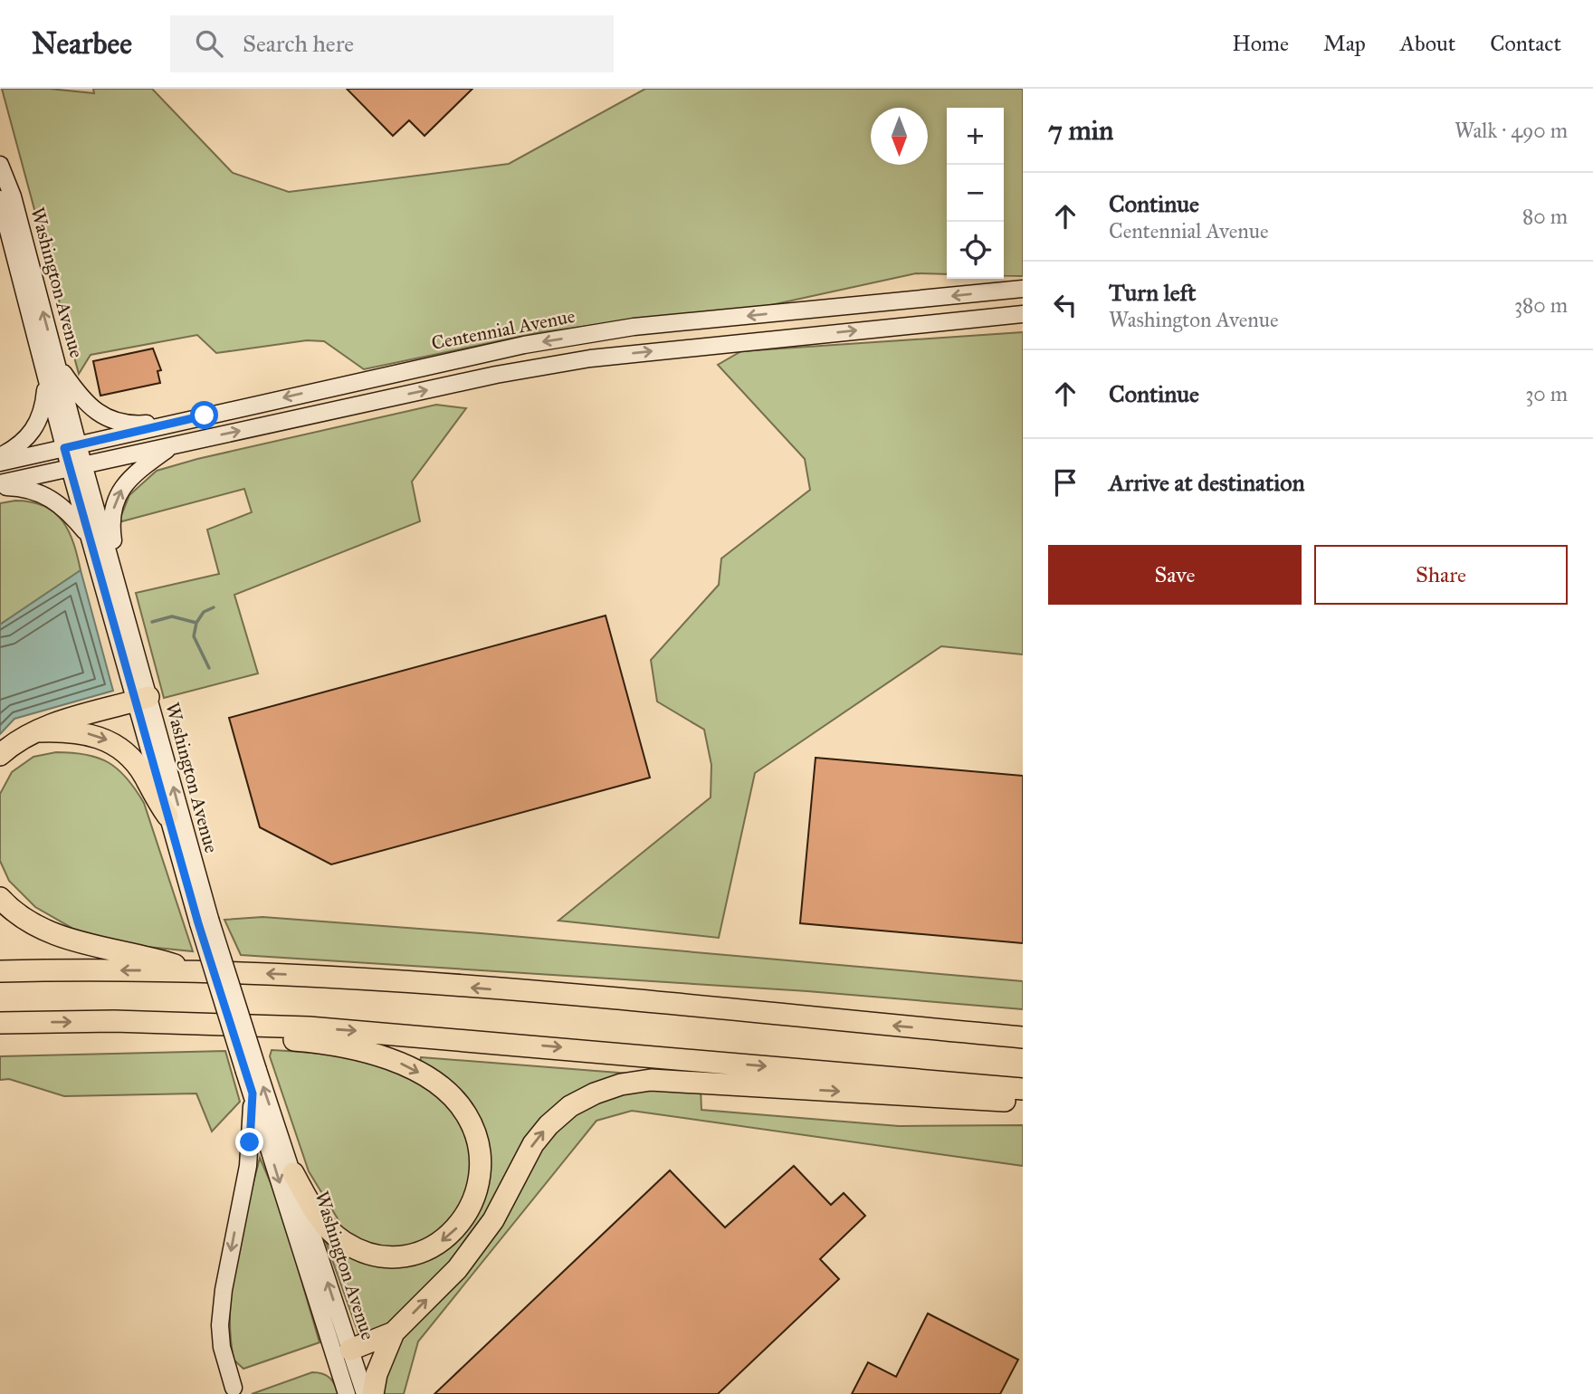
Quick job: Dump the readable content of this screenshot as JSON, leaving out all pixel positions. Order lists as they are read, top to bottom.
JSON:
{
  "streets": {
    "main road": ["Washington Avenue", "Centennial Avenue"]
  },
  "crossings": [
    ["Washington Avenue", "Centennial Avenue"]
  ],
  "north": "bottom",
  "page": {
    "header": "Nearbee",
    "search": "Search here",
    "nav": [
      "Home",
      "Map",
      "About",
      "Contact"
    ],
    "heading": ["7 min", "Walk · 490 m"],
    "map_buttons": ["+", "−"],
    "list": [
      ["Continue", "Centennial Avenue", "80 m"],
      ["Turn left", "Washington Avenue", "380 m"],
      ["Continue", "30 m"],
      "Arrive at destination"
    ],
    "buttons": ["Save", "Share"]
  }
}
